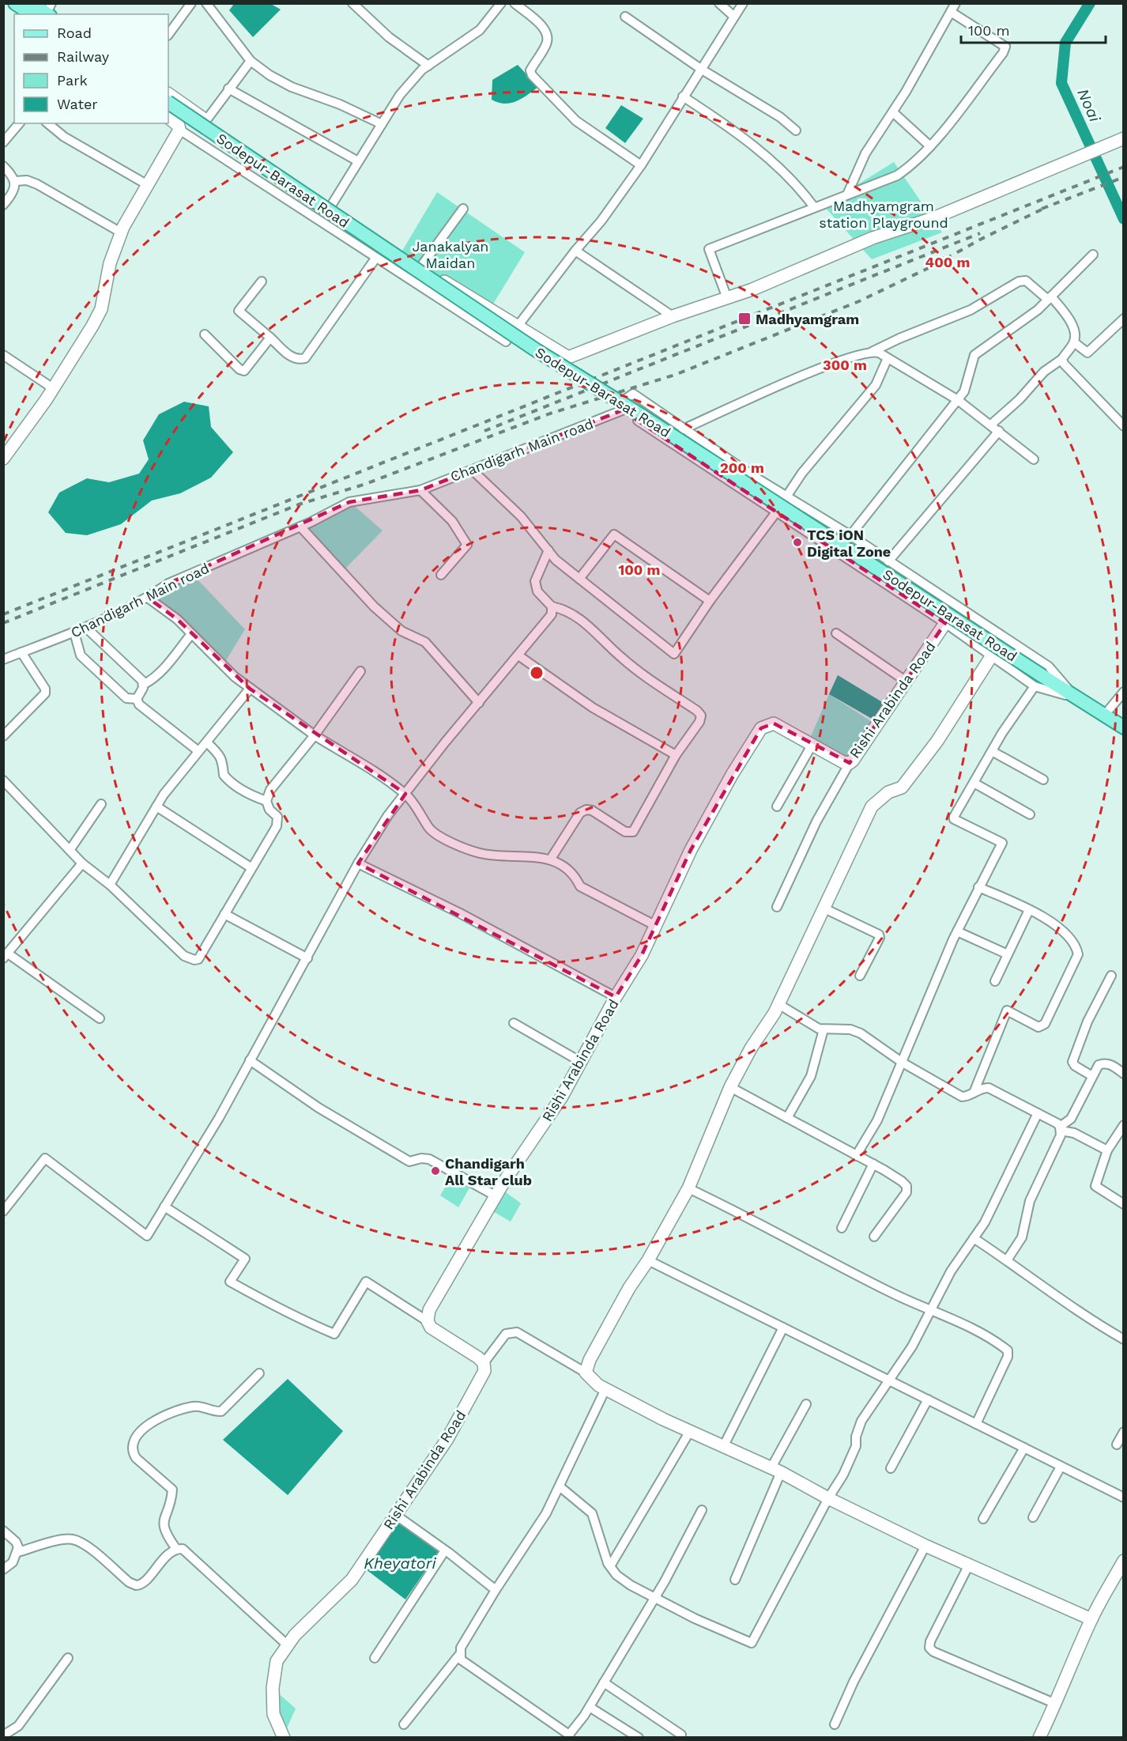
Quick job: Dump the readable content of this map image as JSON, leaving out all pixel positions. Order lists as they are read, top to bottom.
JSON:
{
  "streets": {
    "main road": ["Sodepur-Barasat Road"],
    "street": ["Chandigarh Main road", "Rishi Arabinda Road"]
  },
  "water": ["Noai", "Kheyatori"],
  "parks": ["Madhyamgram station Playground", "Janakalyan Maidan"],
  "places": {
    "transit": ["Madhyamgram"],
    "other": ["TCS iON Digital Zone", "Chandigarh All Star club"]
  },
  "legend": [
    "Road",
    "Railway",
    "Park",
    "Water"
  ],
  "scale_bar": "100 m",
  "rings": [
    "400 m",
    "300 m",
    "200 m",
    "100 m"
  ]
}
